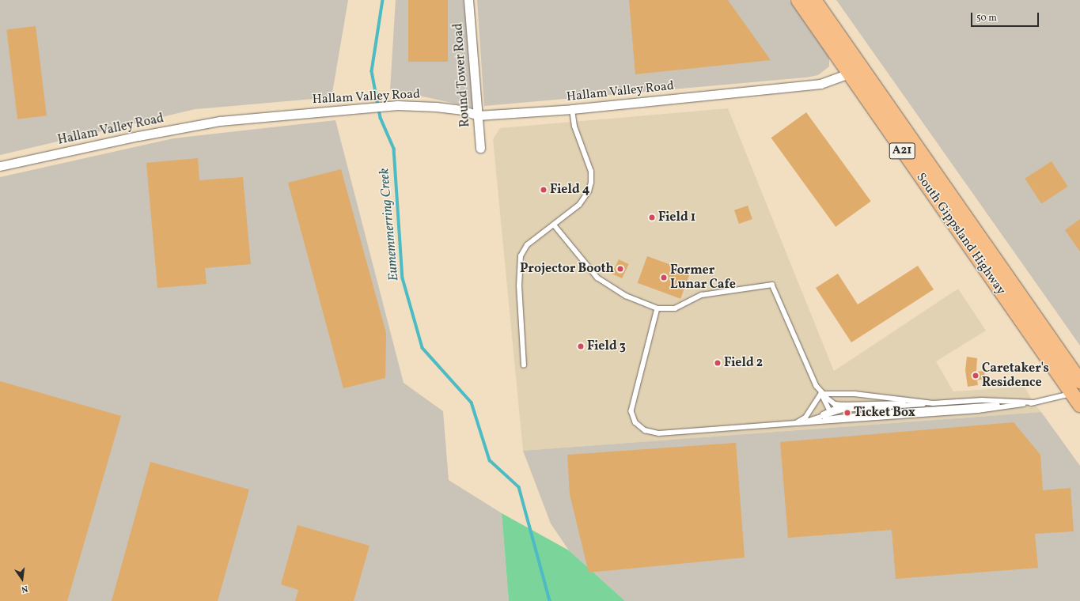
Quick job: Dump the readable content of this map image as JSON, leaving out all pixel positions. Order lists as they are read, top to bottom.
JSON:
{
  "streets": {
    "highway": ["A21", "South Gippsland Highway"],
    "street": ["Round Tower Road", "Hallam Valley Road"]
  },
  "crossings": [
    ["Round Tower Road", "Hallam Valley Road"],
    ["Hallam Valley Road", "South Gippsland Highway"]
  ],
  "water": ["Eumemmerring Creek"],
  "places": [
    "Field 4",
    "Field 1",
    "Projector Booth",
    "Former Lunar Cafe",
    "Field 3",
    "Field 2",
    "Caretaker's Residence",
    "Ticket Box"
  ],
  "scale_bar": "50 m",
  "north": "bottom"
}
